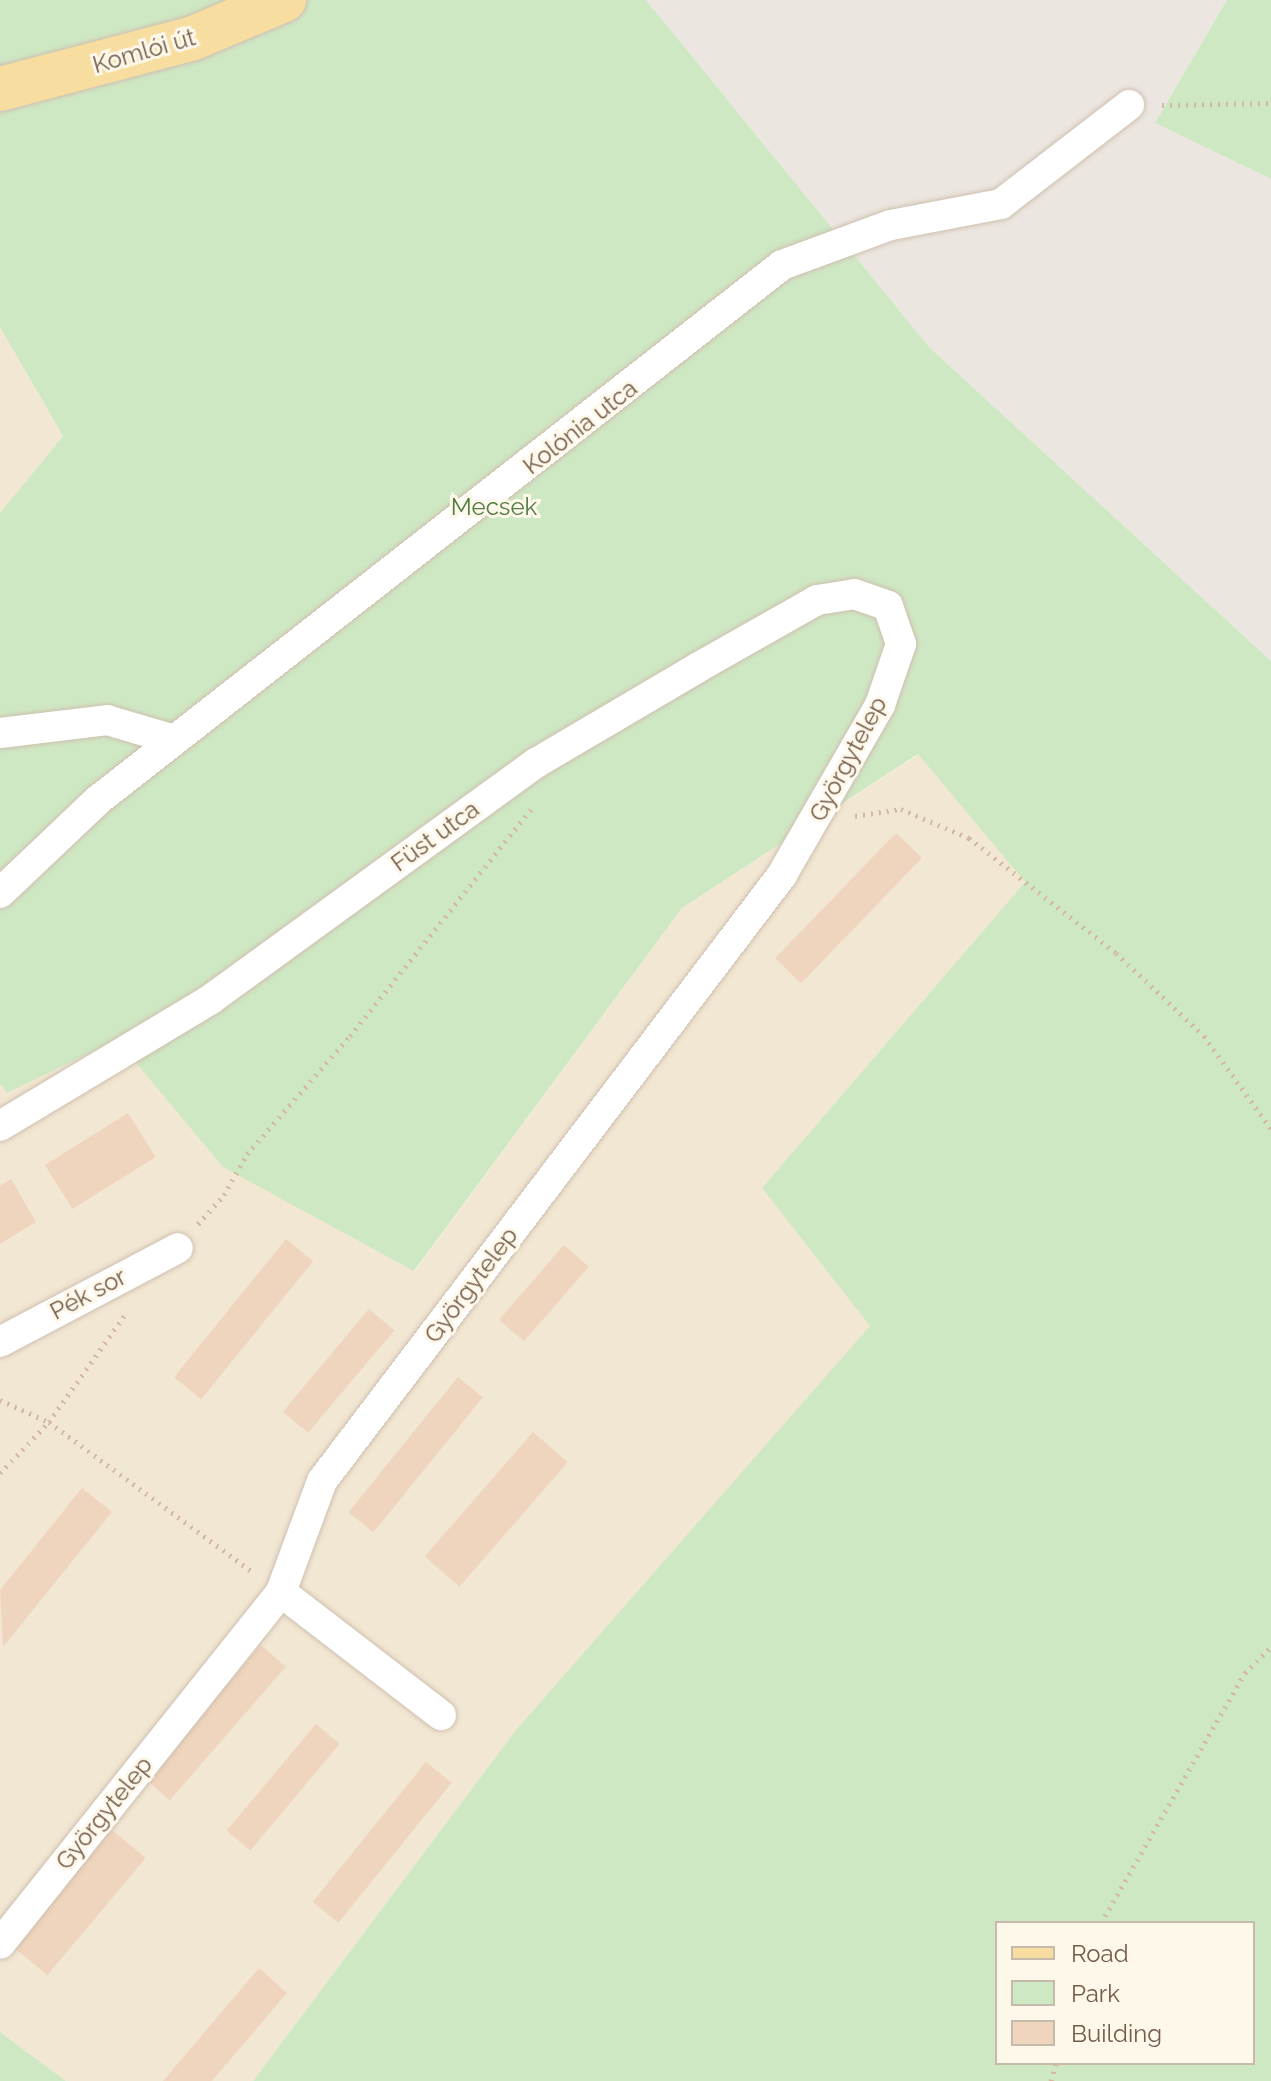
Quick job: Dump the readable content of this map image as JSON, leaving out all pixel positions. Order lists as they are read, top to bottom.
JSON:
{
  "streets": {
    "main road": ["Komlói út"],
    "street": [
      "Kolónia utca",
      "Györgytelep",
      "Füst utca",
      "Pék sor"
    ]
  },
  "crossings": [
    ["Györgytelep", "Füst utca"]
  ],
  "parks": ["Mecsek"],
  "legend": ["Road", "Park", "Building"]
}
